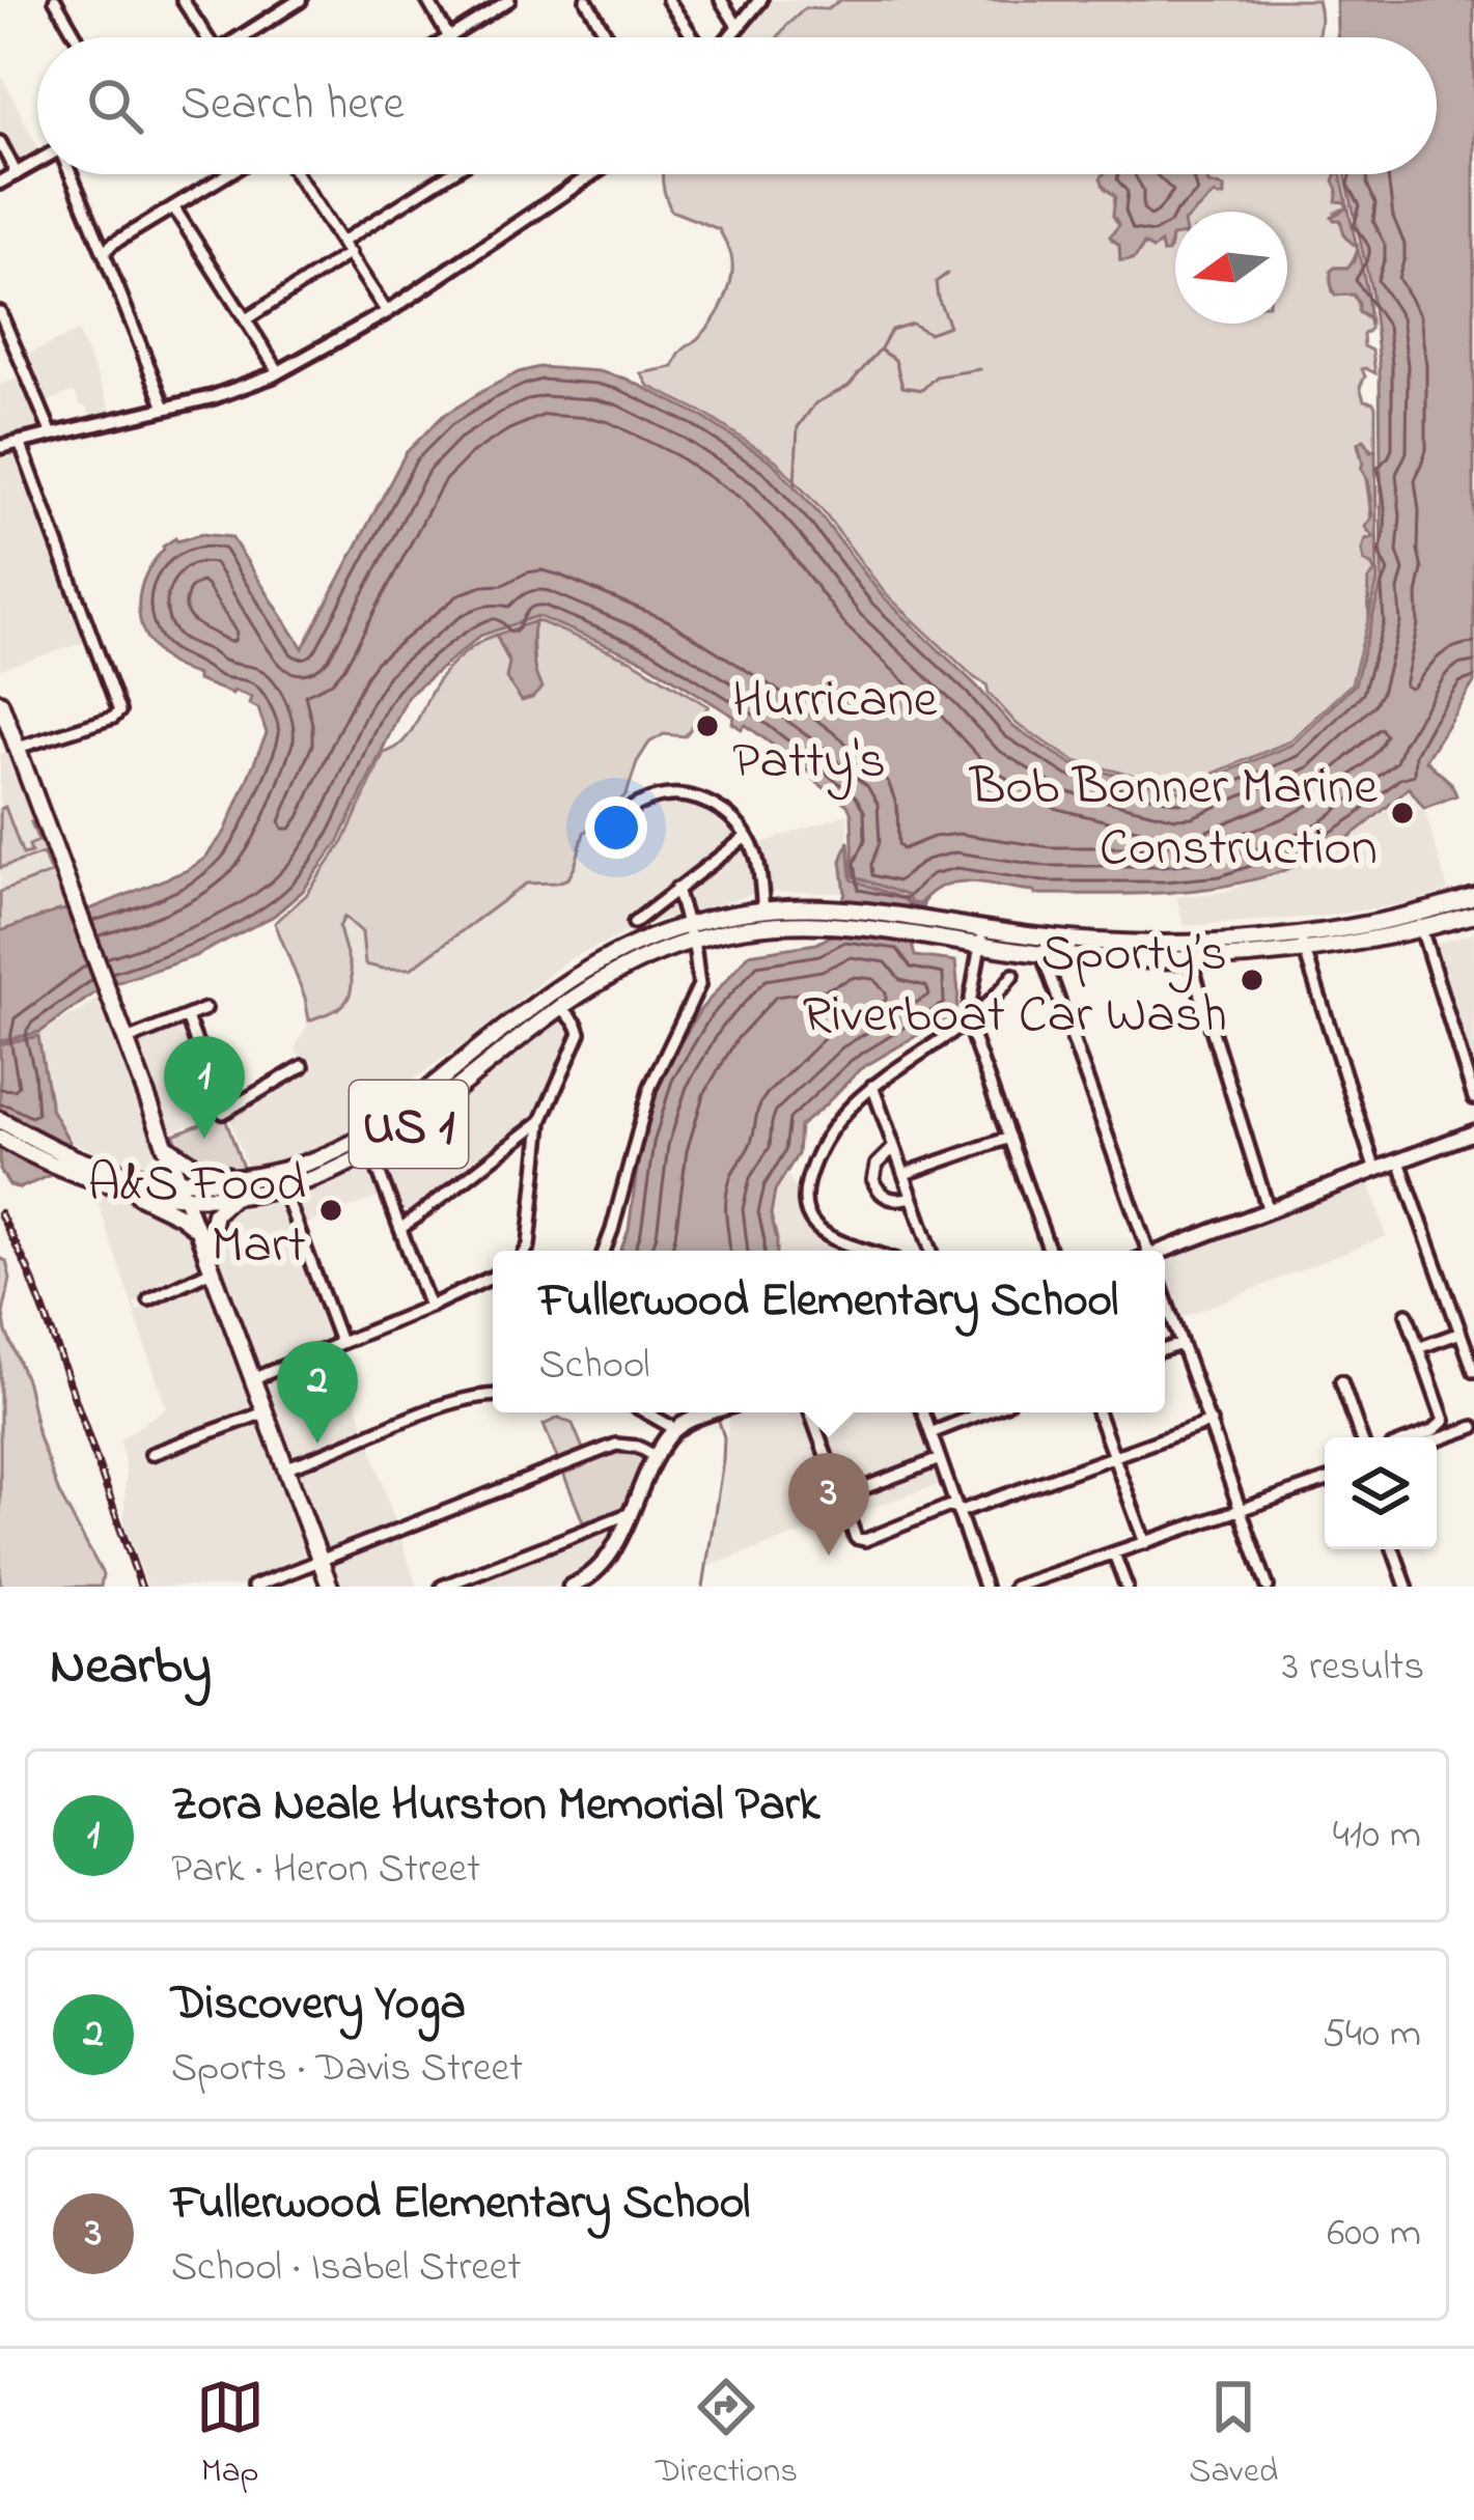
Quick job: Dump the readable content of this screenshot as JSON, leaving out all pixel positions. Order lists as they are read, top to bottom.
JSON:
{
  "streets": {
    "main road": ["US 1"]
  },
  "places": [
    "Hurricane Patty's",
    "Bob Bonner Marine Construction",
    "Sporty’s Riverboat Car Wash",
    "A&S Food Mart"
  ],
  "north": "left",
  "page": {
    "search": "Search here",
    "pins": ["1", "2", "3"],
    "popup": ["Fullerwood Elementary School", "School"],
    "heading": ["Nearby", "3 results"],
    "list": [
      {
        "mark": "1",
        "name": "Zora Neale Hurston Memorial Park",
        "note": "Park · Heron Street",
        "value": "410 m"
      },
      {
        "mark": "2",
        "name": "Discovery Yoga",
        "note": "Sports · Davis Street",
        "value": "540 m"
      },
      {
        "mark": "3",
        "name": "Fullerwood Elementary School",
        "note": "School · Isabel Street",
        "value": "600 m"
      }
    ],
    "nav": ["Map", "Directions", "Saved"]
  }
}
